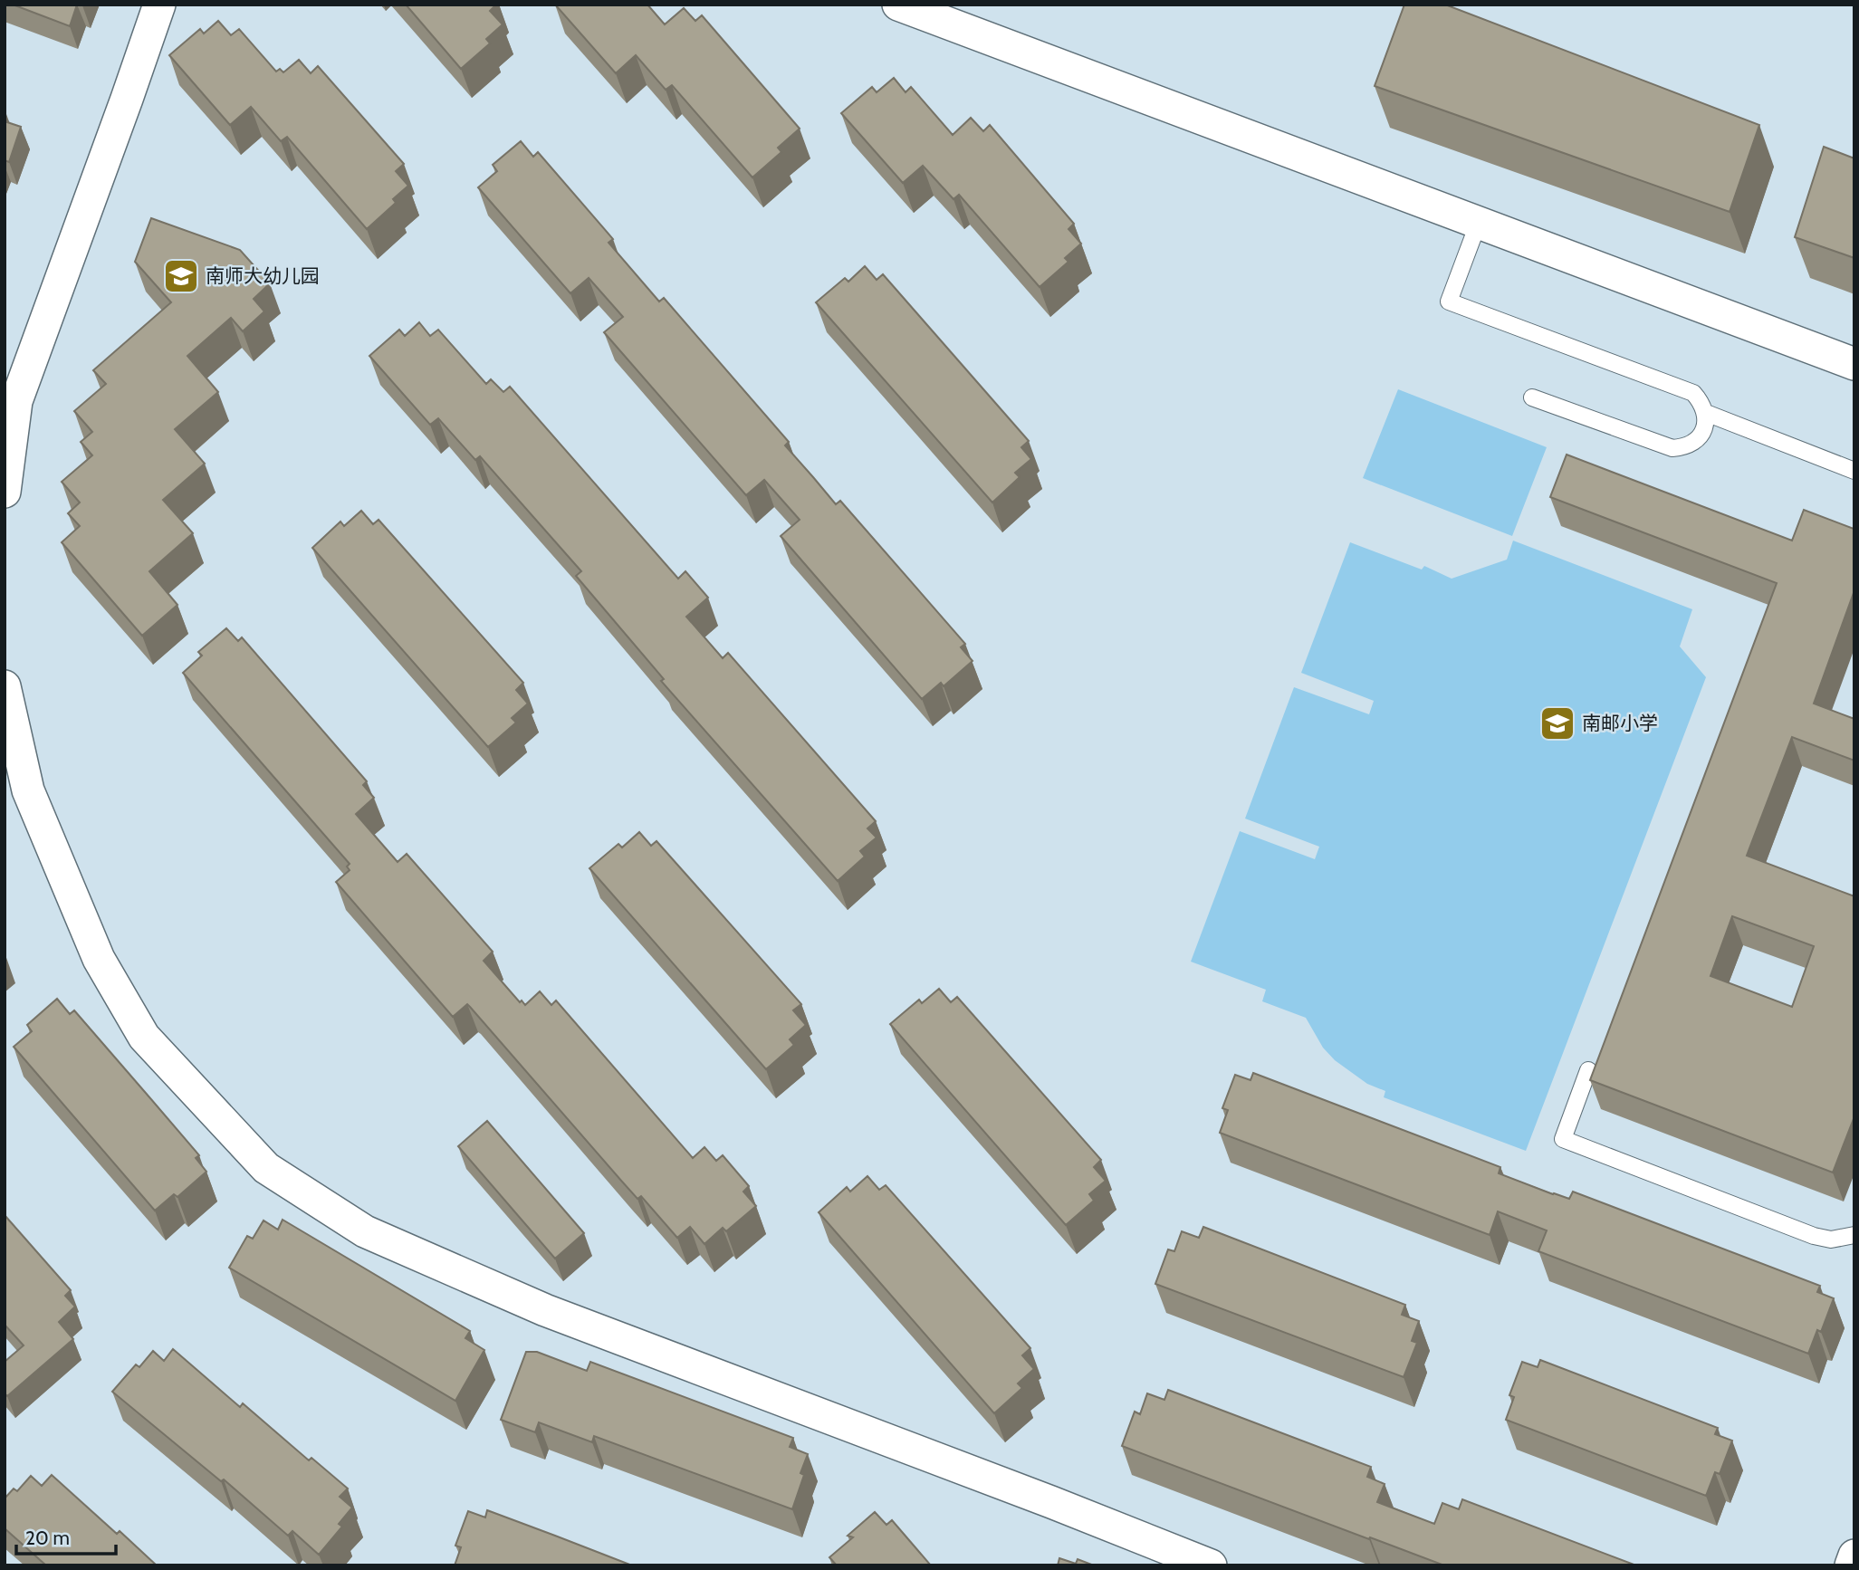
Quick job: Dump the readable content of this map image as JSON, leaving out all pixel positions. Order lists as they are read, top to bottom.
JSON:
{
  "places": {
    "school or university": ["南师大幼儿园", "南邮小学"]
  },
  "scale_bar": "20 m"
}
